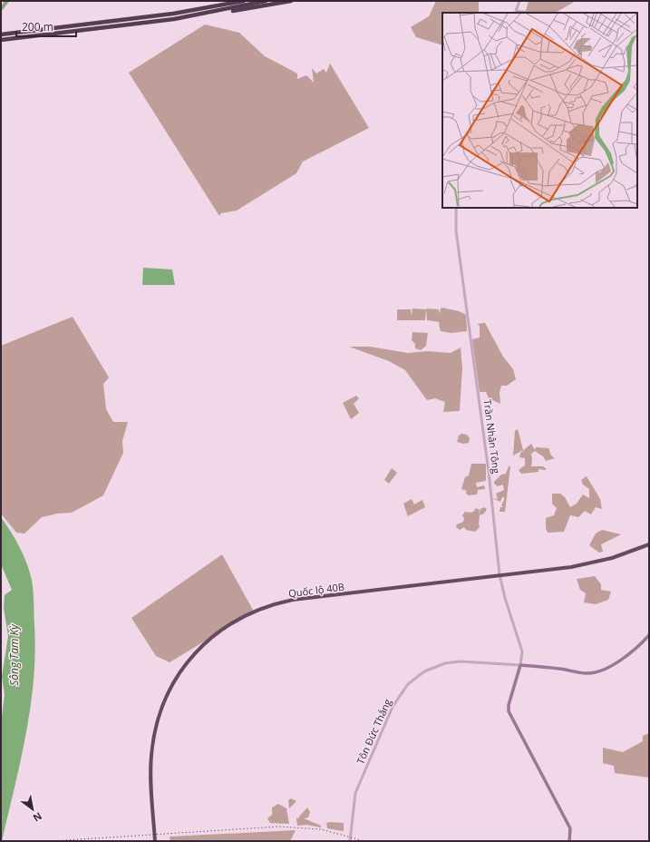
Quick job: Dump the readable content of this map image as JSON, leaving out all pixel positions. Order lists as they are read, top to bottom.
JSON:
{
  "streets": {
    "highway": ["Quốc lộ 40B"],
    "street": ["Trần Nhân Tông", "Tôn Đức Thắng"]
  },
  "crossings": [
    ["Trần Nhân Tông", "Quốc lộ 40B"],
    ["Trần Nhân Tông", "Tôn Đức Thắng"]
  ],
  "water": ["Sông Tam Kỳ"],
  "scale_bar": "200 m",
  "north": "bottom right"
}
